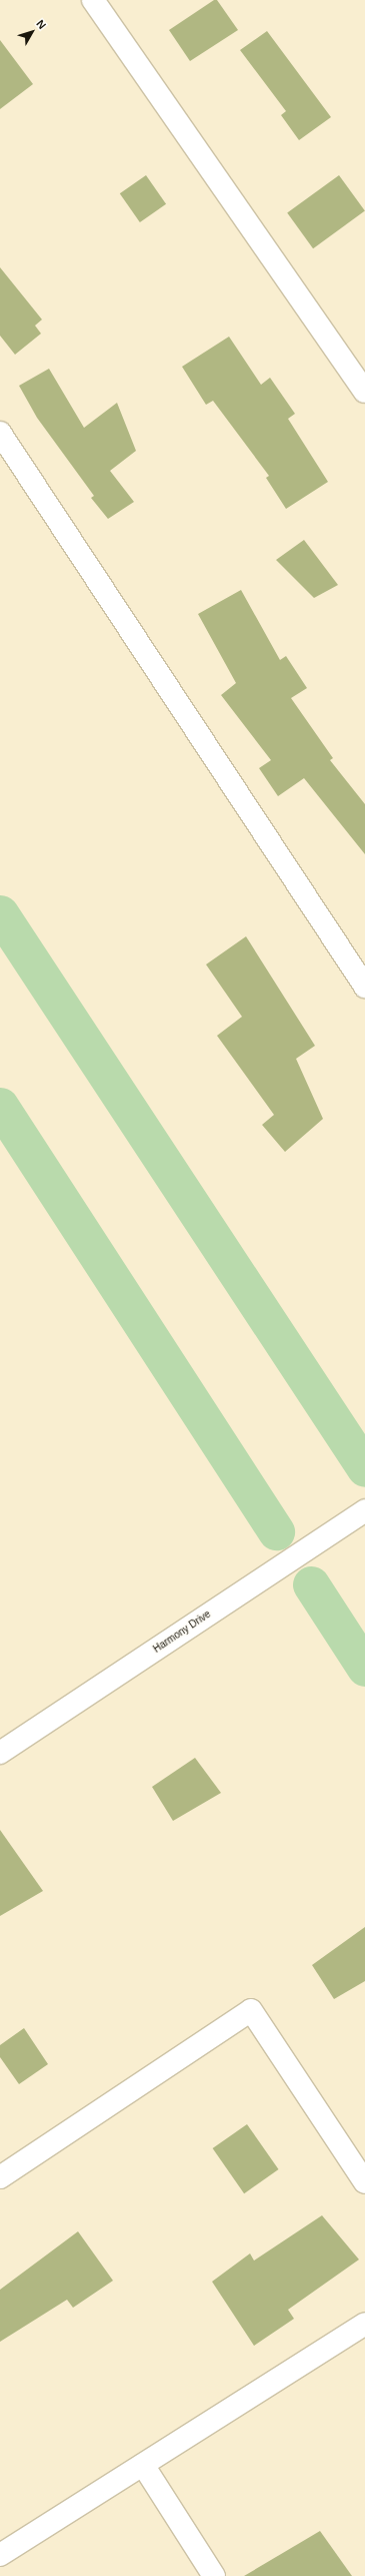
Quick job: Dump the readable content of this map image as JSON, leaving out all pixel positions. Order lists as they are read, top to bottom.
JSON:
{
  "streets": {
    "street": ["Harmony Drive"]
  },
  "north": "top right"
}
